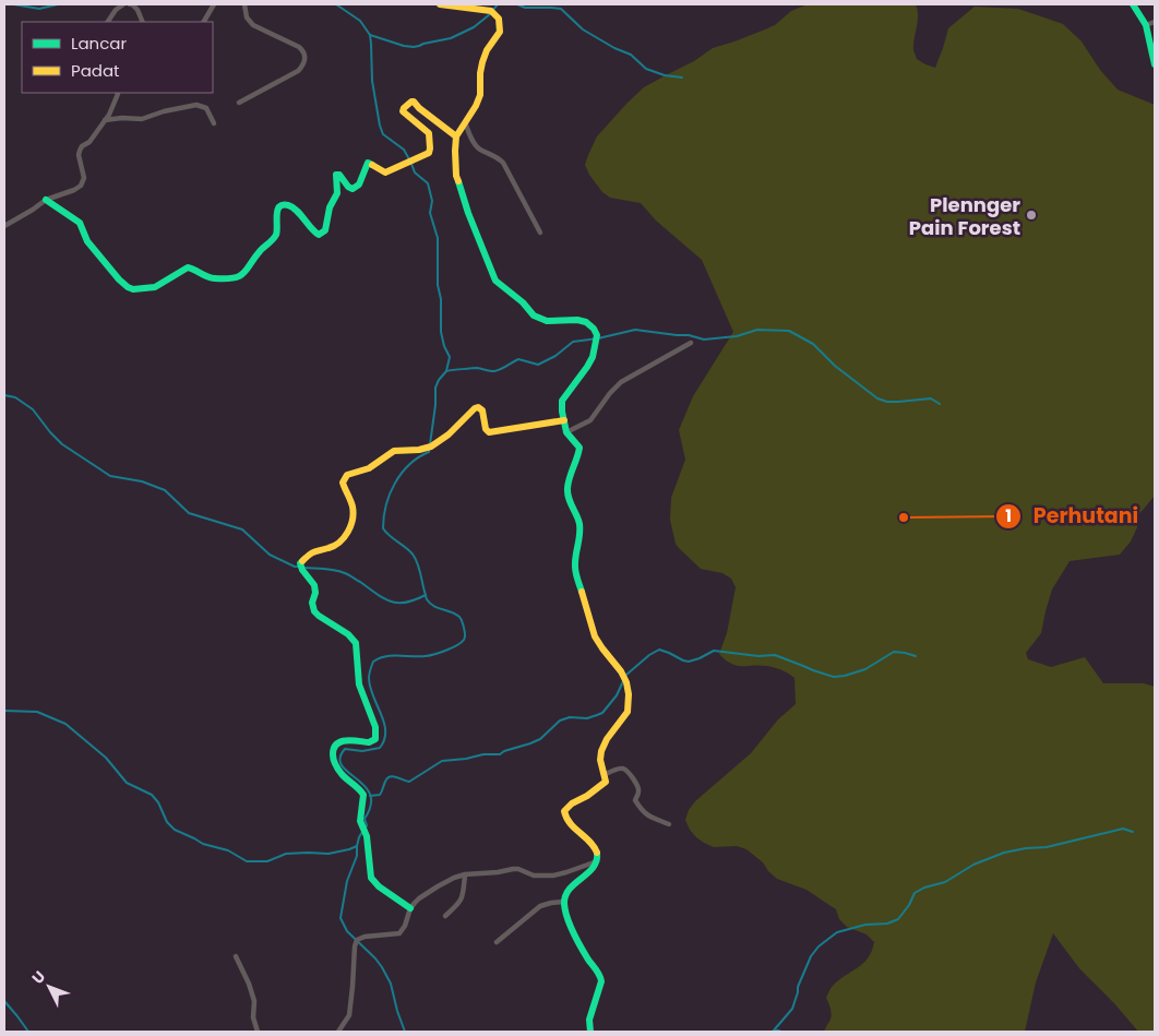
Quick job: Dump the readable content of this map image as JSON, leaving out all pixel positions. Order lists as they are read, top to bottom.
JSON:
{
  "places": ["Plennger Pain Forest", "Perhutani"],
  "legend": ["Lancar", "Padat"],
  "north": "top left"
}
